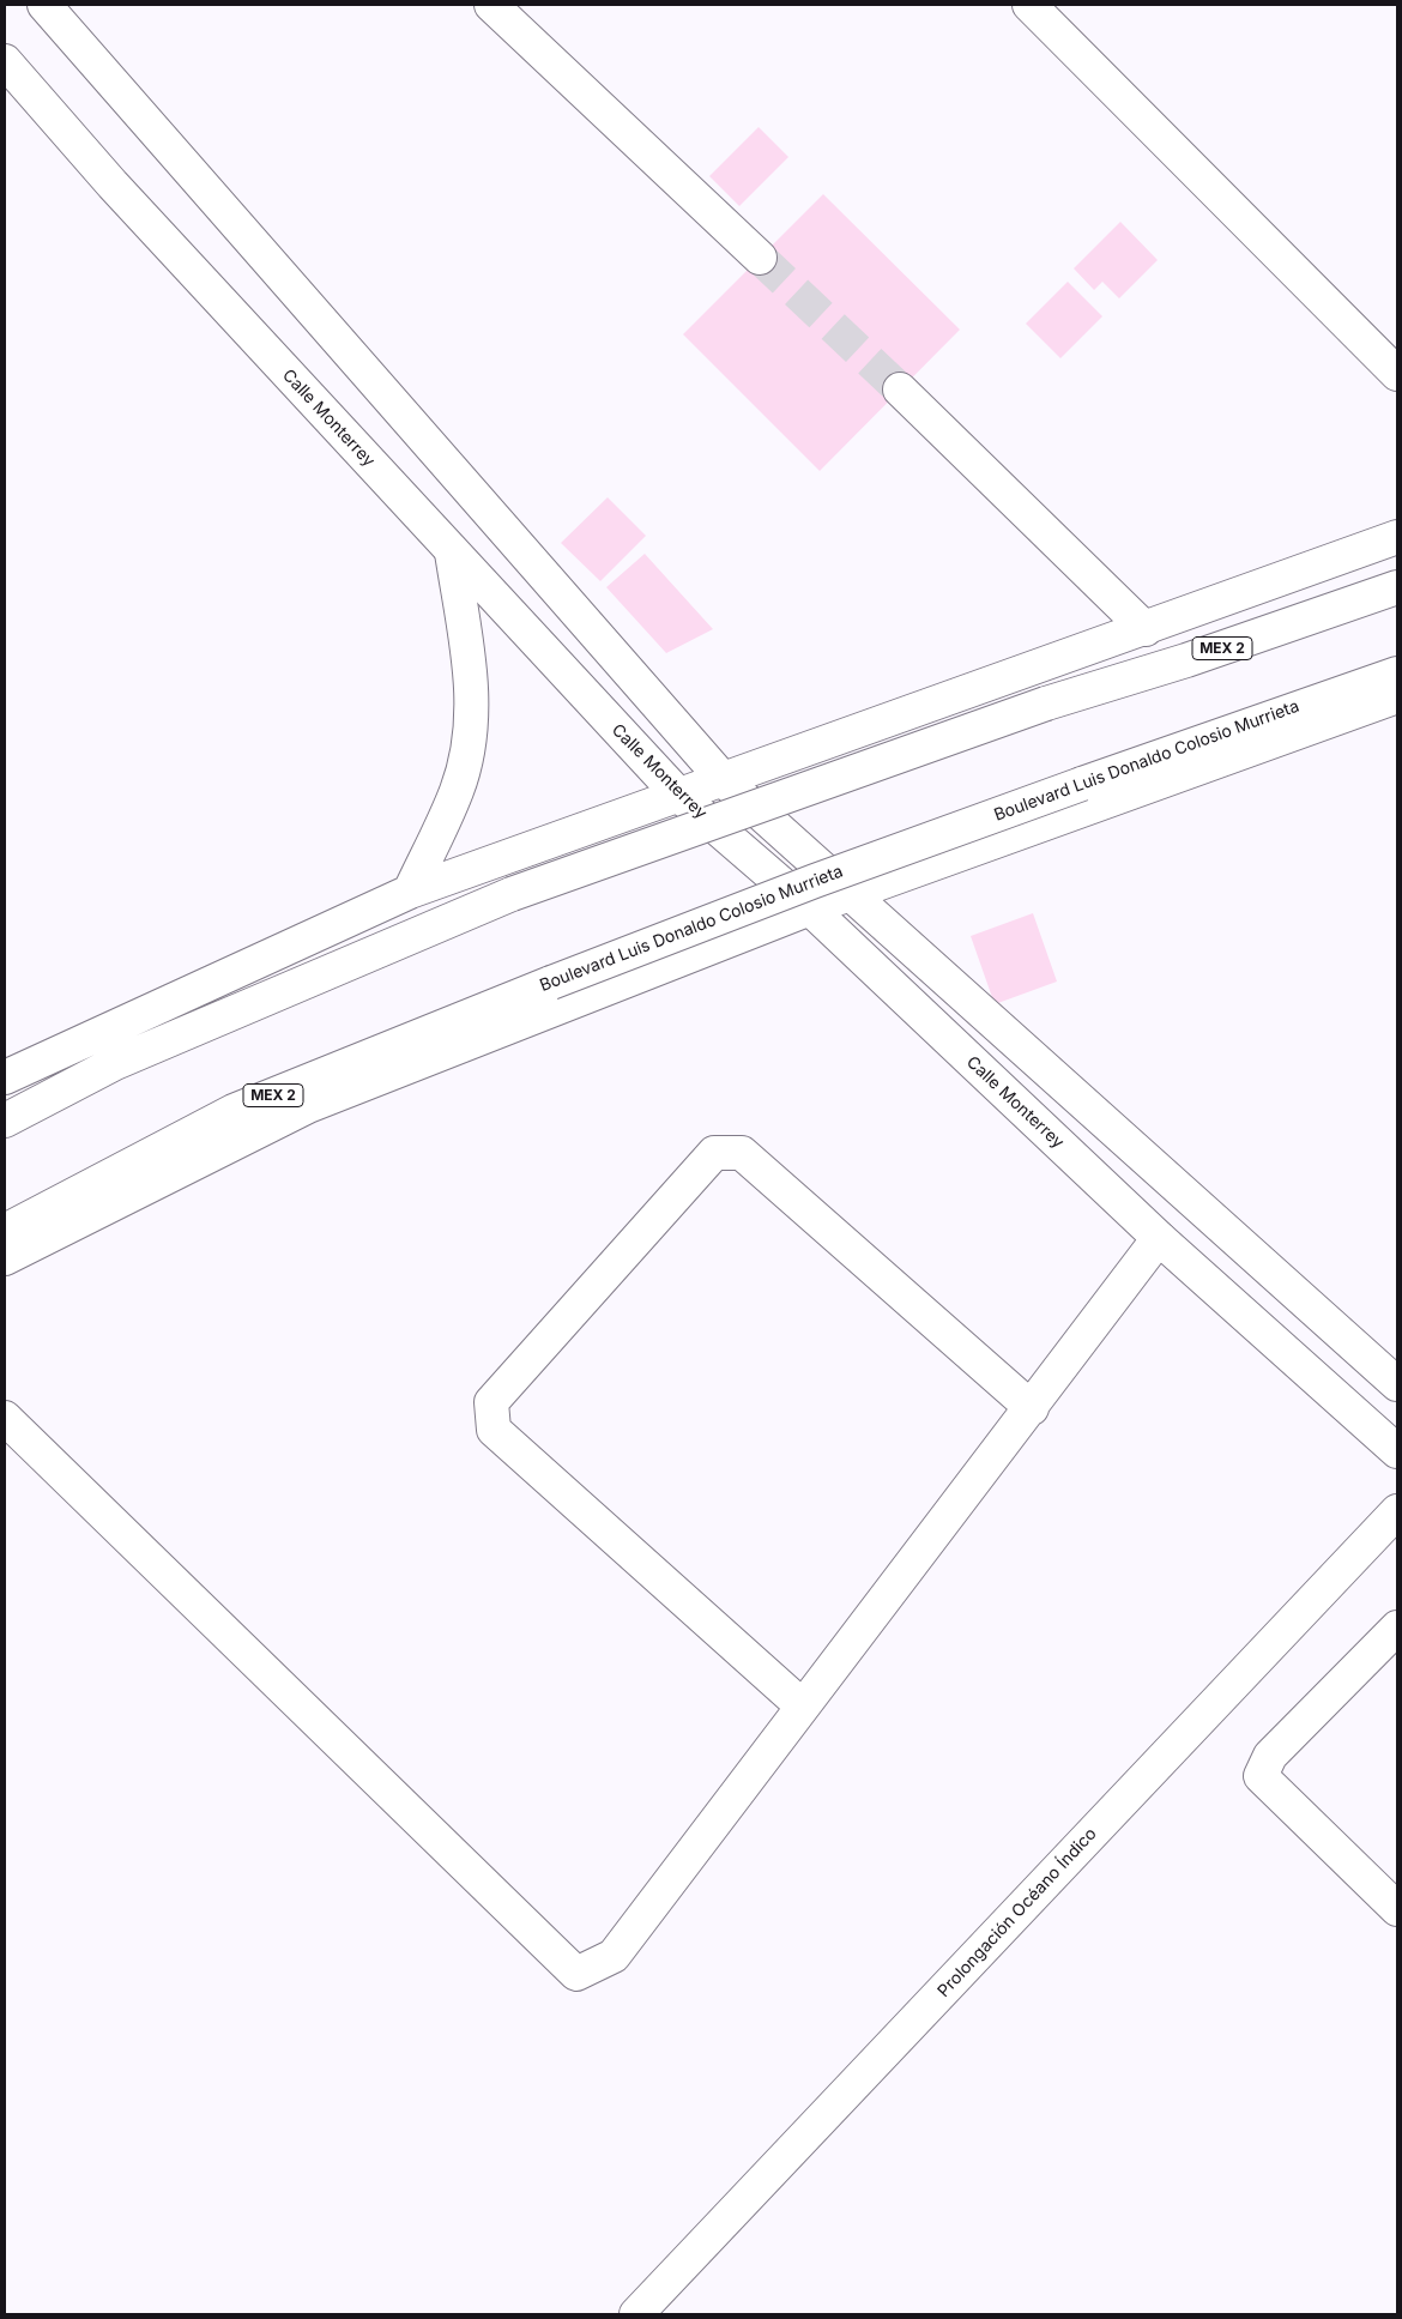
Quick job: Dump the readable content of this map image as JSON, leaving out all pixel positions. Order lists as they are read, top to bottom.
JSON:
{
  "streets": {
    "main road": [
      "Calle Monterrey",
      "MEX 2",
      "Boulevard Luis Donaldo Colosio Murrieta",
      "Prolongación Océano Índico"
    ]
  }
}
